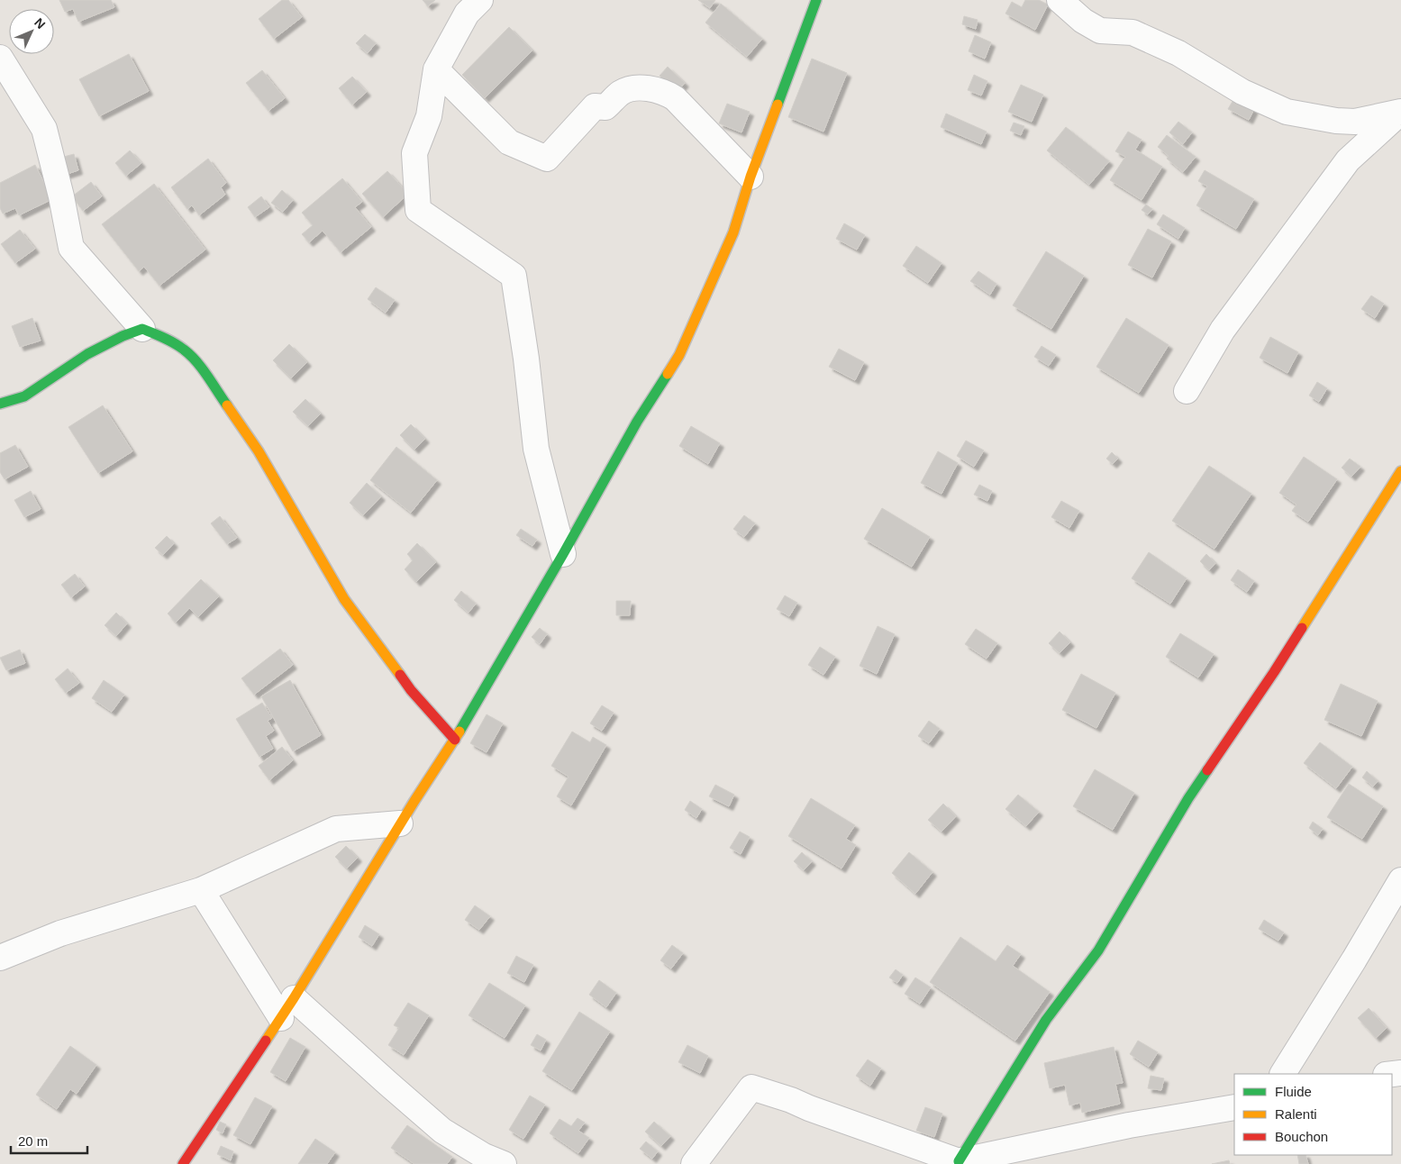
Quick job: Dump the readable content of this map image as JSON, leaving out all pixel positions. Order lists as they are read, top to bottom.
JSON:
{
  "legend": ["Fluide", "Ralenti", "Bouchon"],
  "scale_bar": "20 m",
  "north": "top right"
}
